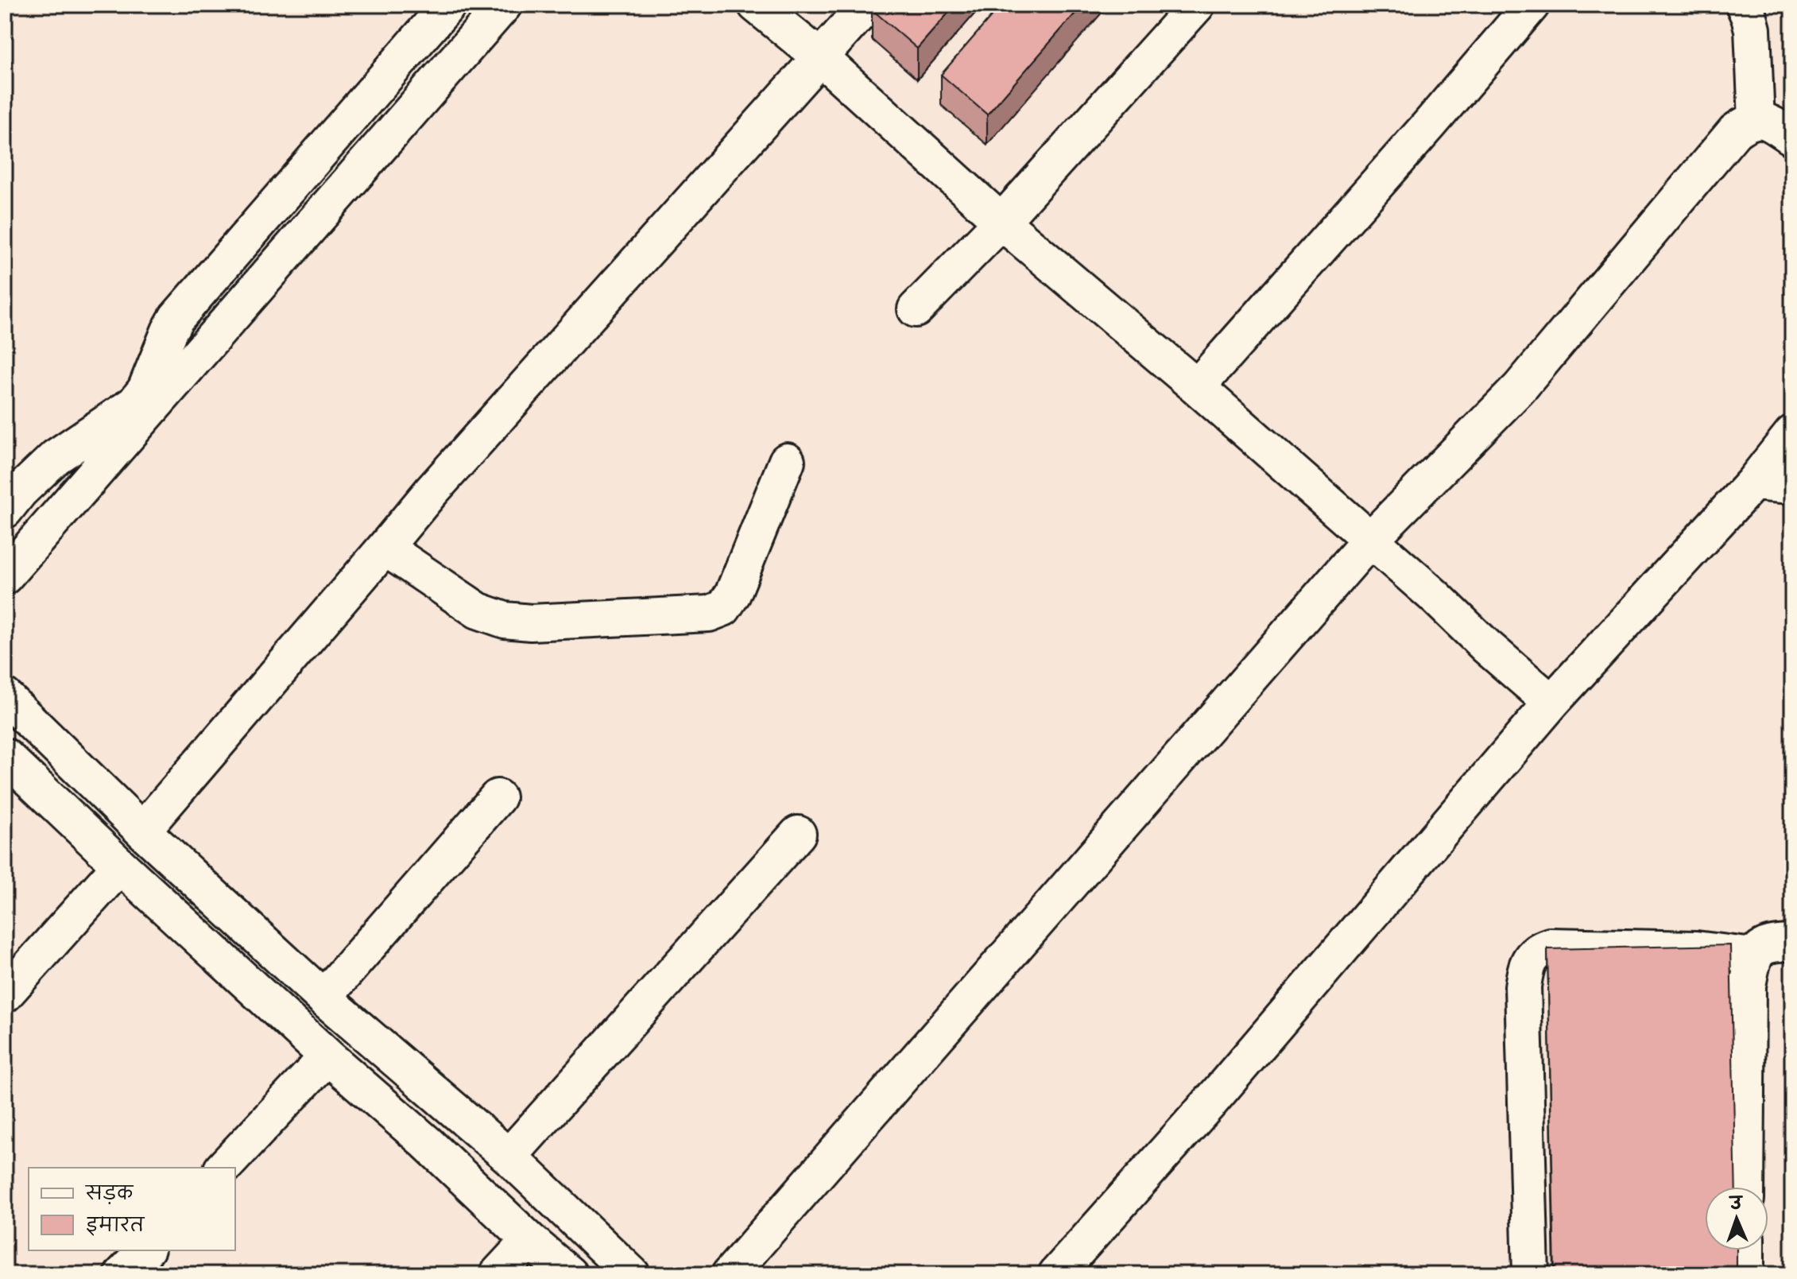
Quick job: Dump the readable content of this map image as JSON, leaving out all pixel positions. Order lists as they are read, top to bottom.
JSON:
{
  "legend": ["सड़क", "इमारत"],
  "north": "top"
}
